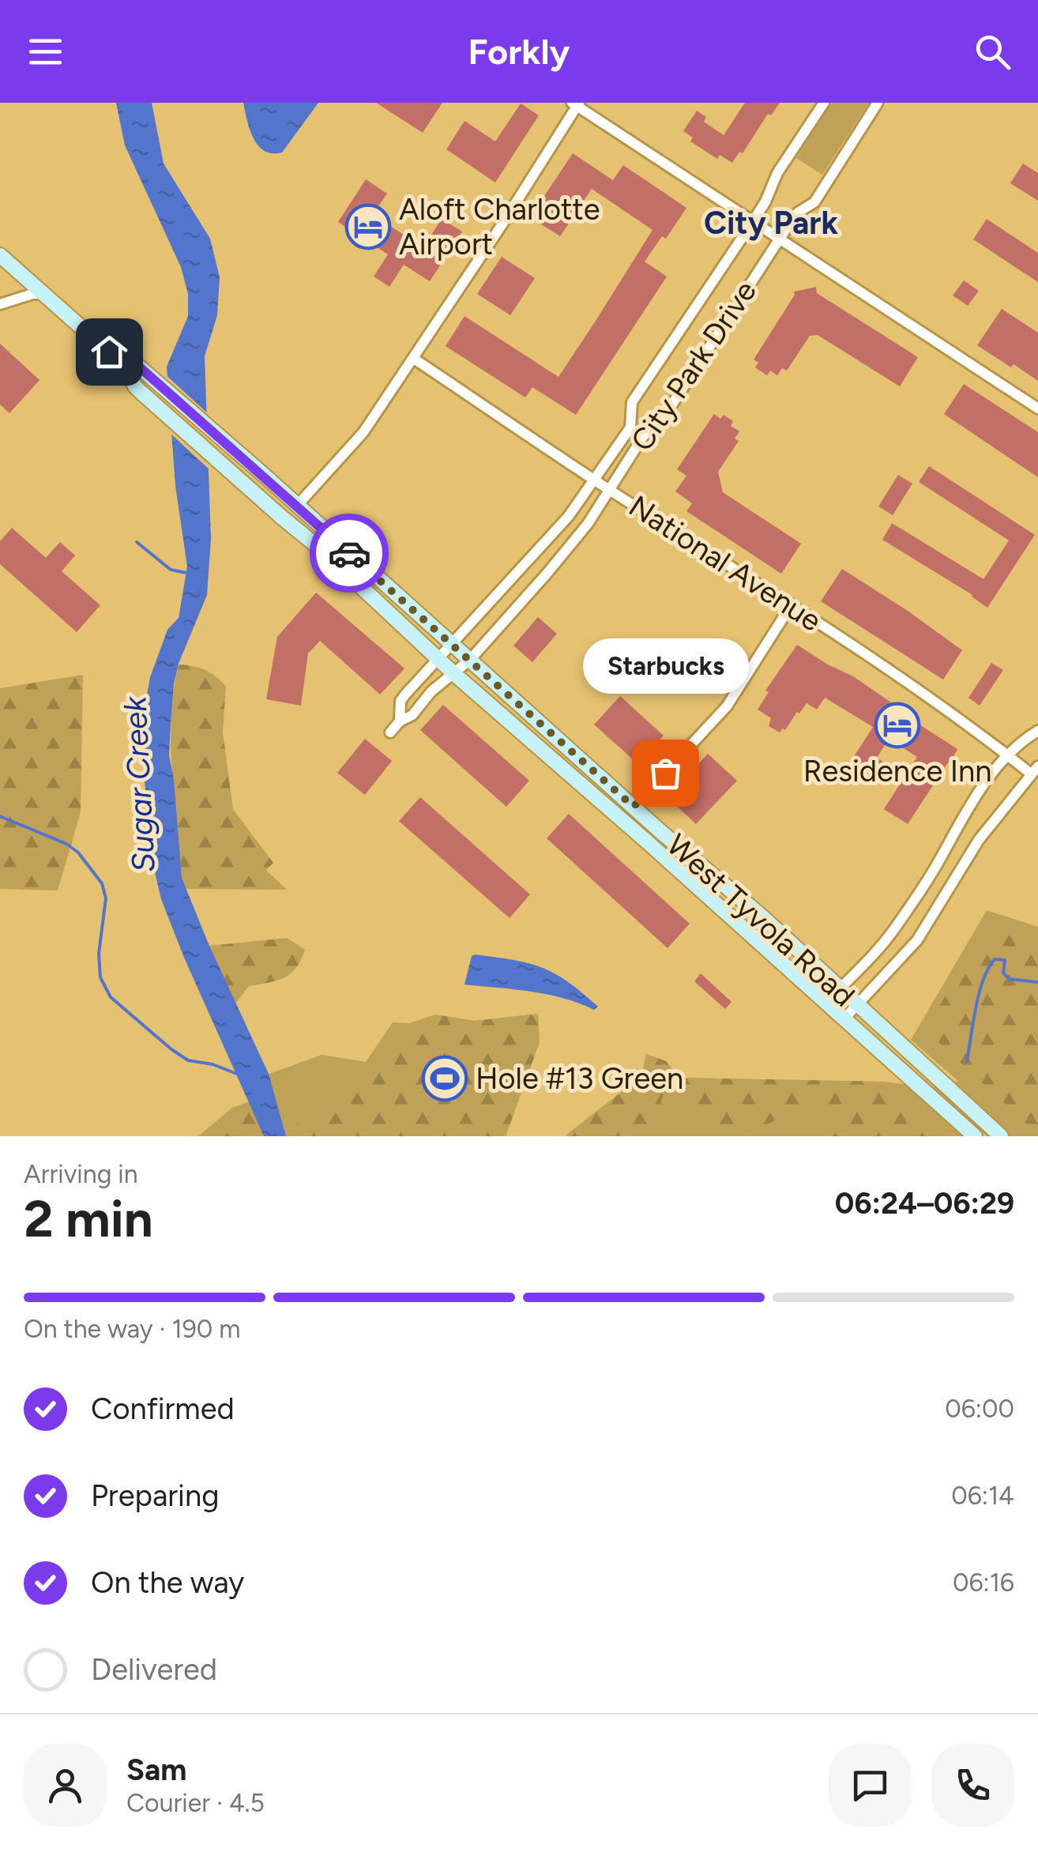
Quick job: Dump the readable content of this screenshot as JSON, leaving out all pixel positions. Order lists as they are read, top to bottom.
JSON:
{
  "streets": {
    "main road": ["West Tyvola Road"],
    "street": ["City Park Drive", "National Avenue"]
  },
  "crossings": [
    ["City Park Drive", "National Avenue"],
    ["City Park Drive", "West Tyvola Road"]
  ],
  "districts": ["City Park"],
  "water": ["Sugar Creek"],
  "places": {
    "hotel": ["Aloft Charlotte Airport", "Residence Inn"],
    "other": ["Starbucks"],
    "sports": ["Hole #13 Green"]
  },
  "page": {
    "header": "Forkly",
    "bubble": "Starbucks",
    "heading": ["2 min", "Arriving in", "06:24–06:29"],
    "panel": ["Sam", "Courier · 4.5"],
    "bar": "On the way · 190 m",
    "list": [
      ["Confirmed", "06:00"],
      ["Preparing", "06:14"],
      ["On the way", "06:16"],
      "Delivered"
    ]
  }
}
